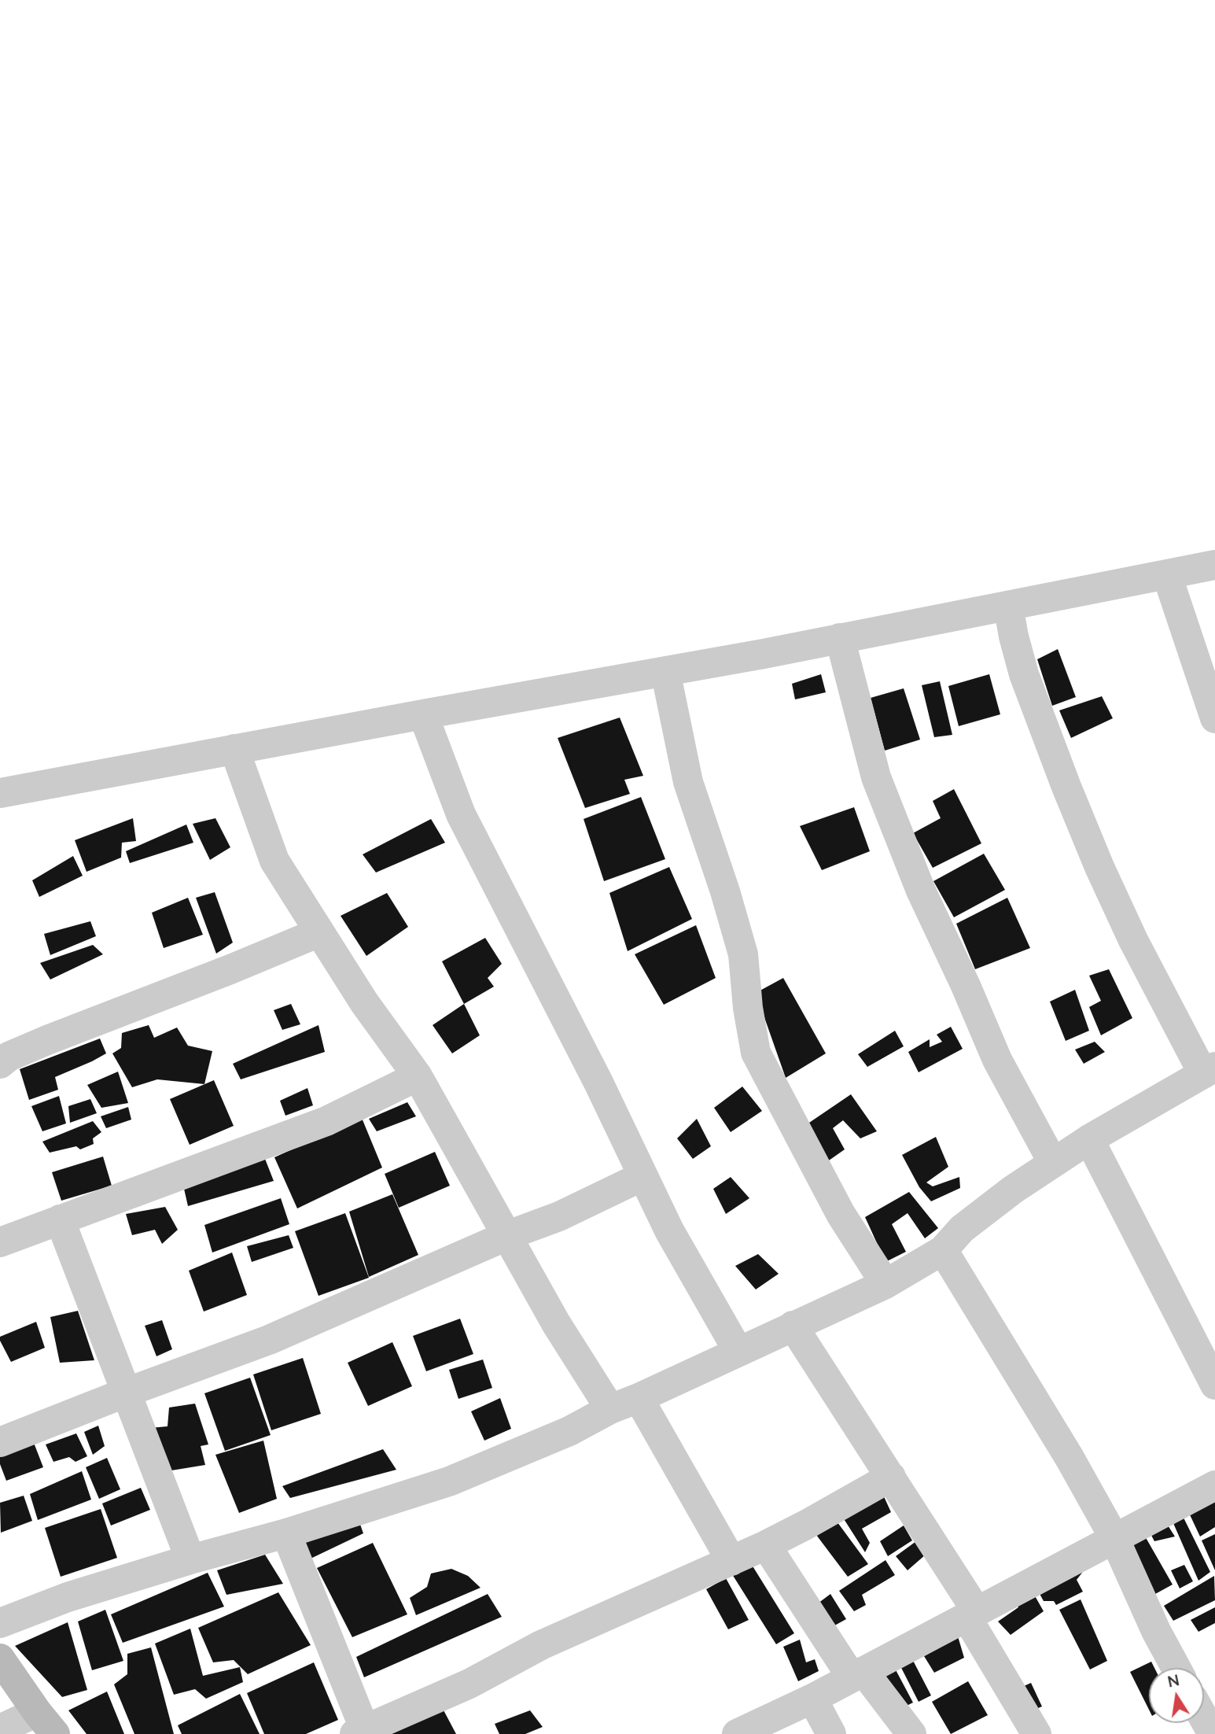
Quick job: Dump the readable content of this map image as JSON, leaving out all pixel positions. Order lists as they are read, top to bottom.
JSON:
{
  "north": "top"
}
